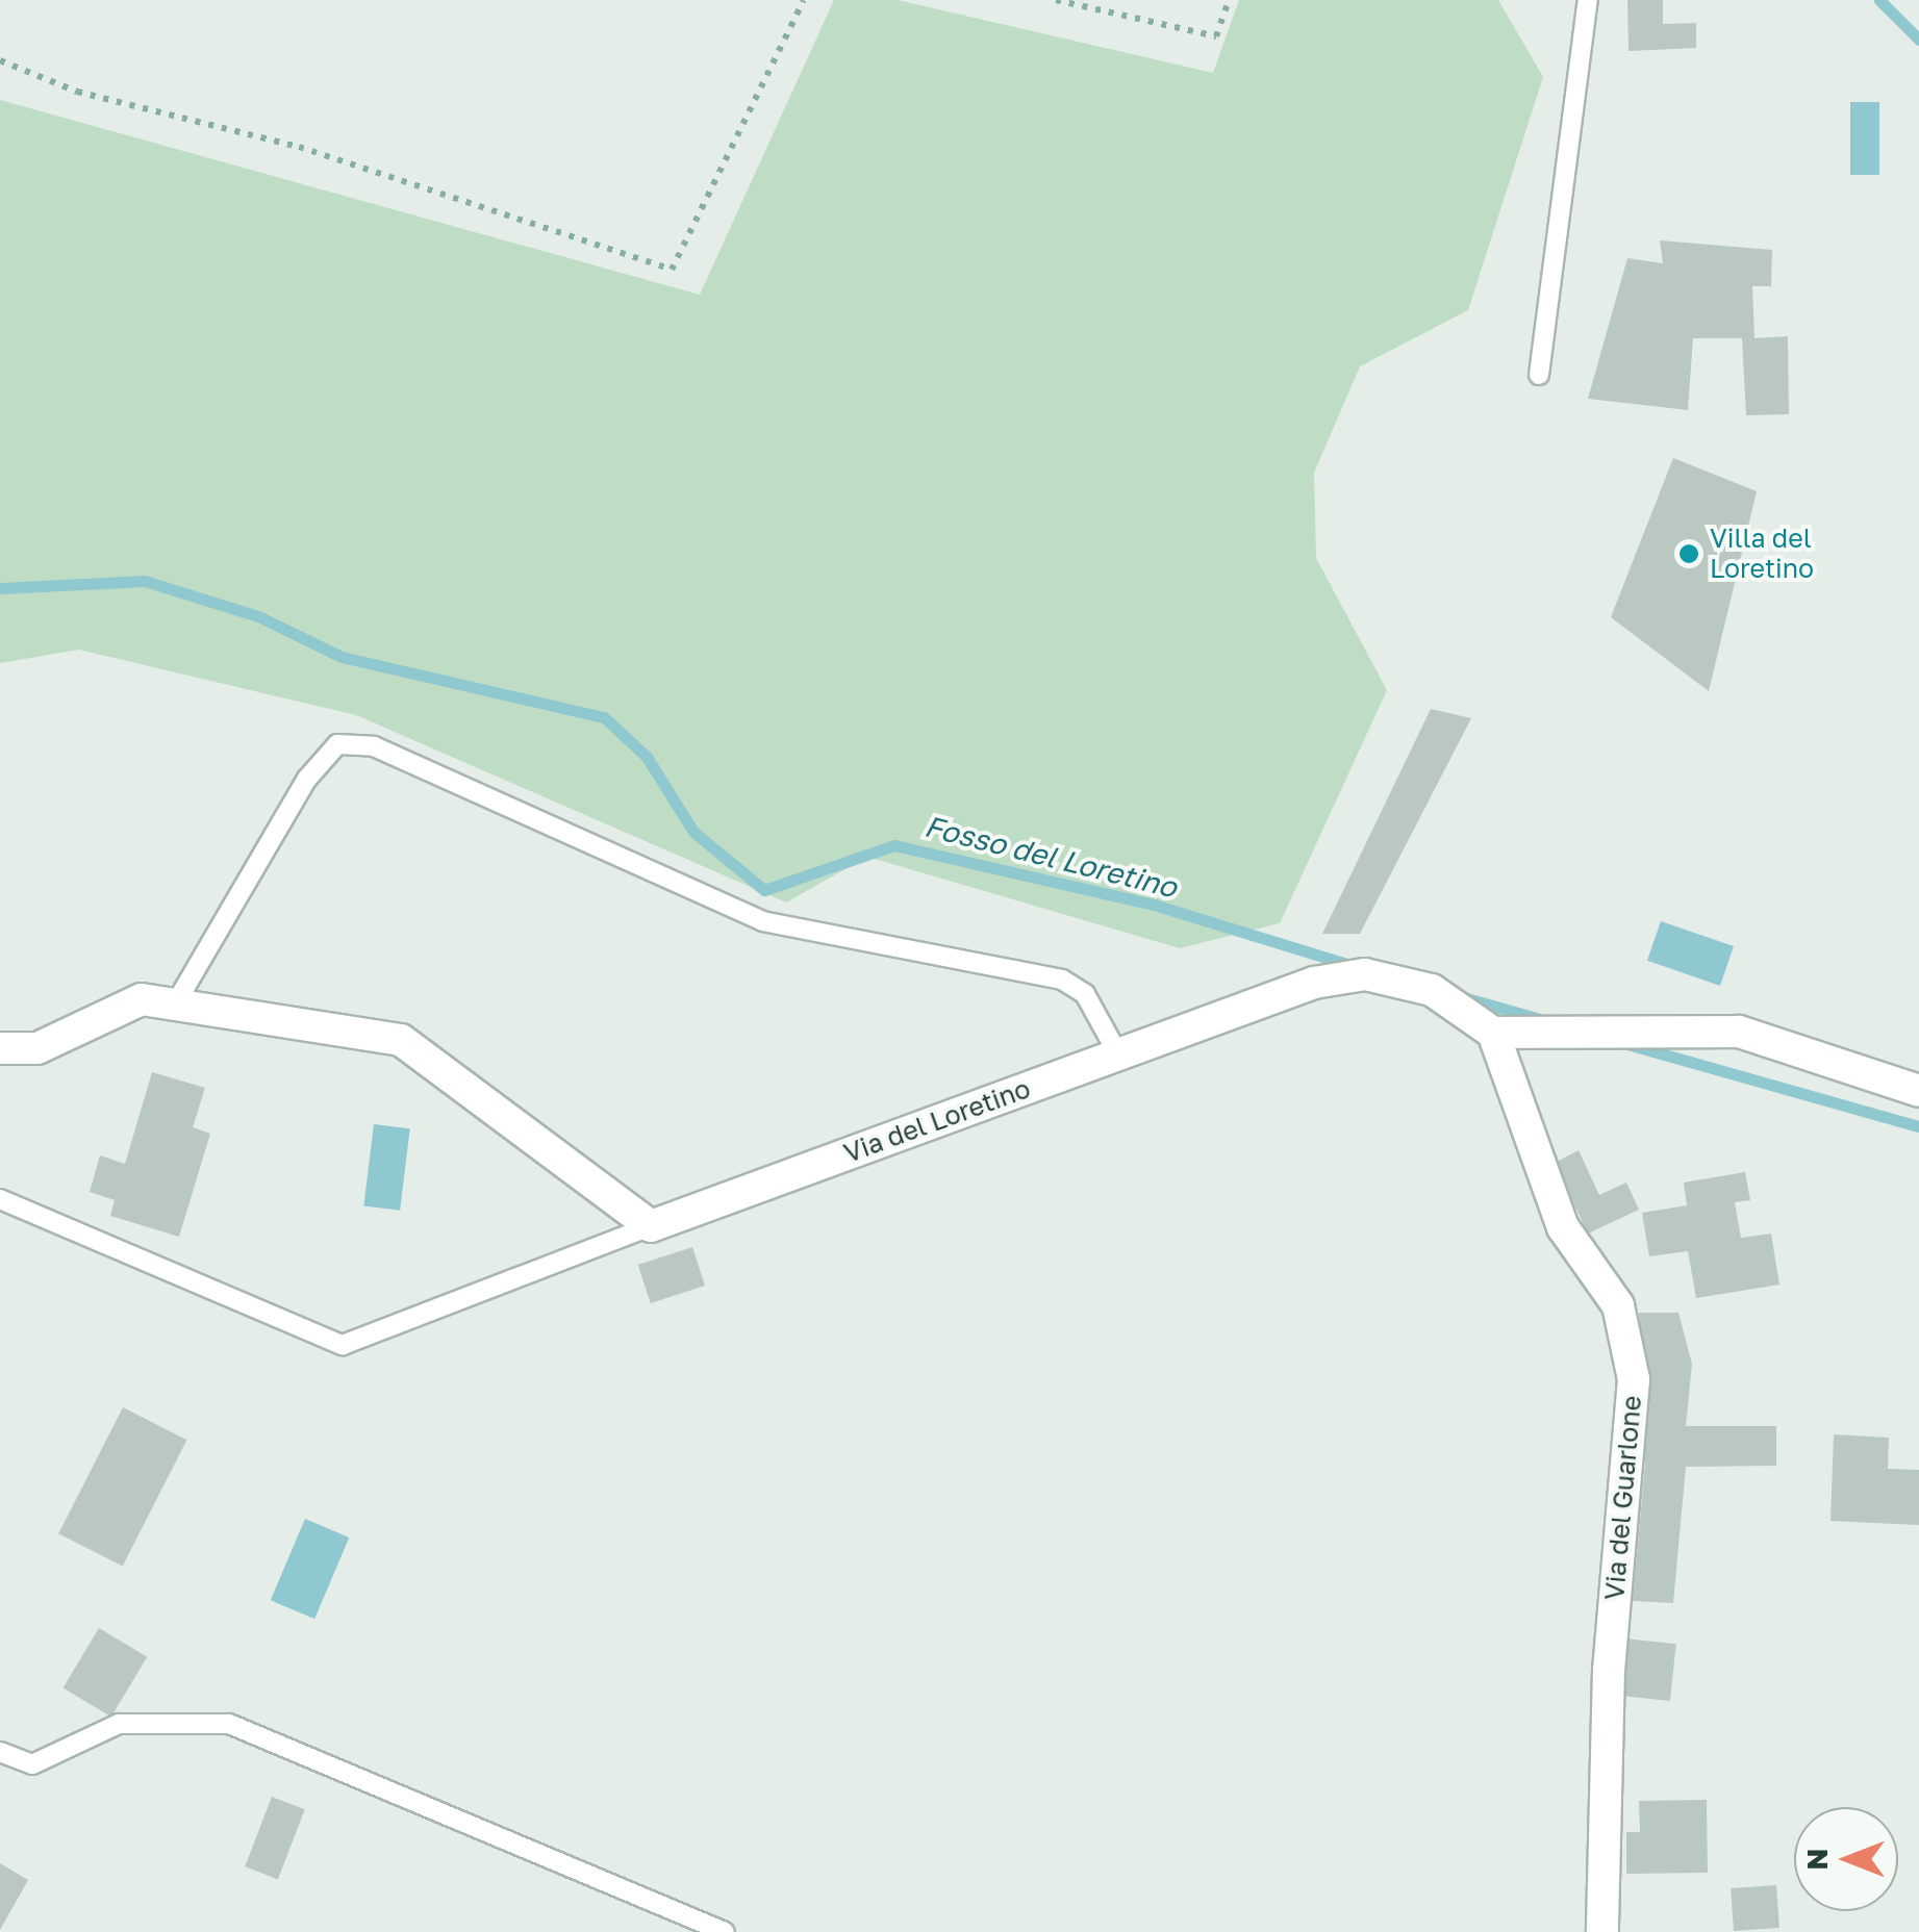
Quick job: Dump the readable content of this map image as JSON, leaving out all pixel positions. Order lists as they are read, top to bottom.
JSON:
{
  "streets": {
    "street": ["Via del Loretino", "Via del Guarlone"]
  },
  "crossings": [
    ["Via del Loretino", "Via del Guarlone"]
  ],
  "water": ["Fosso del Loretino"],
  "places": ["Villa del Loretino"],
  "north": "left"
}
